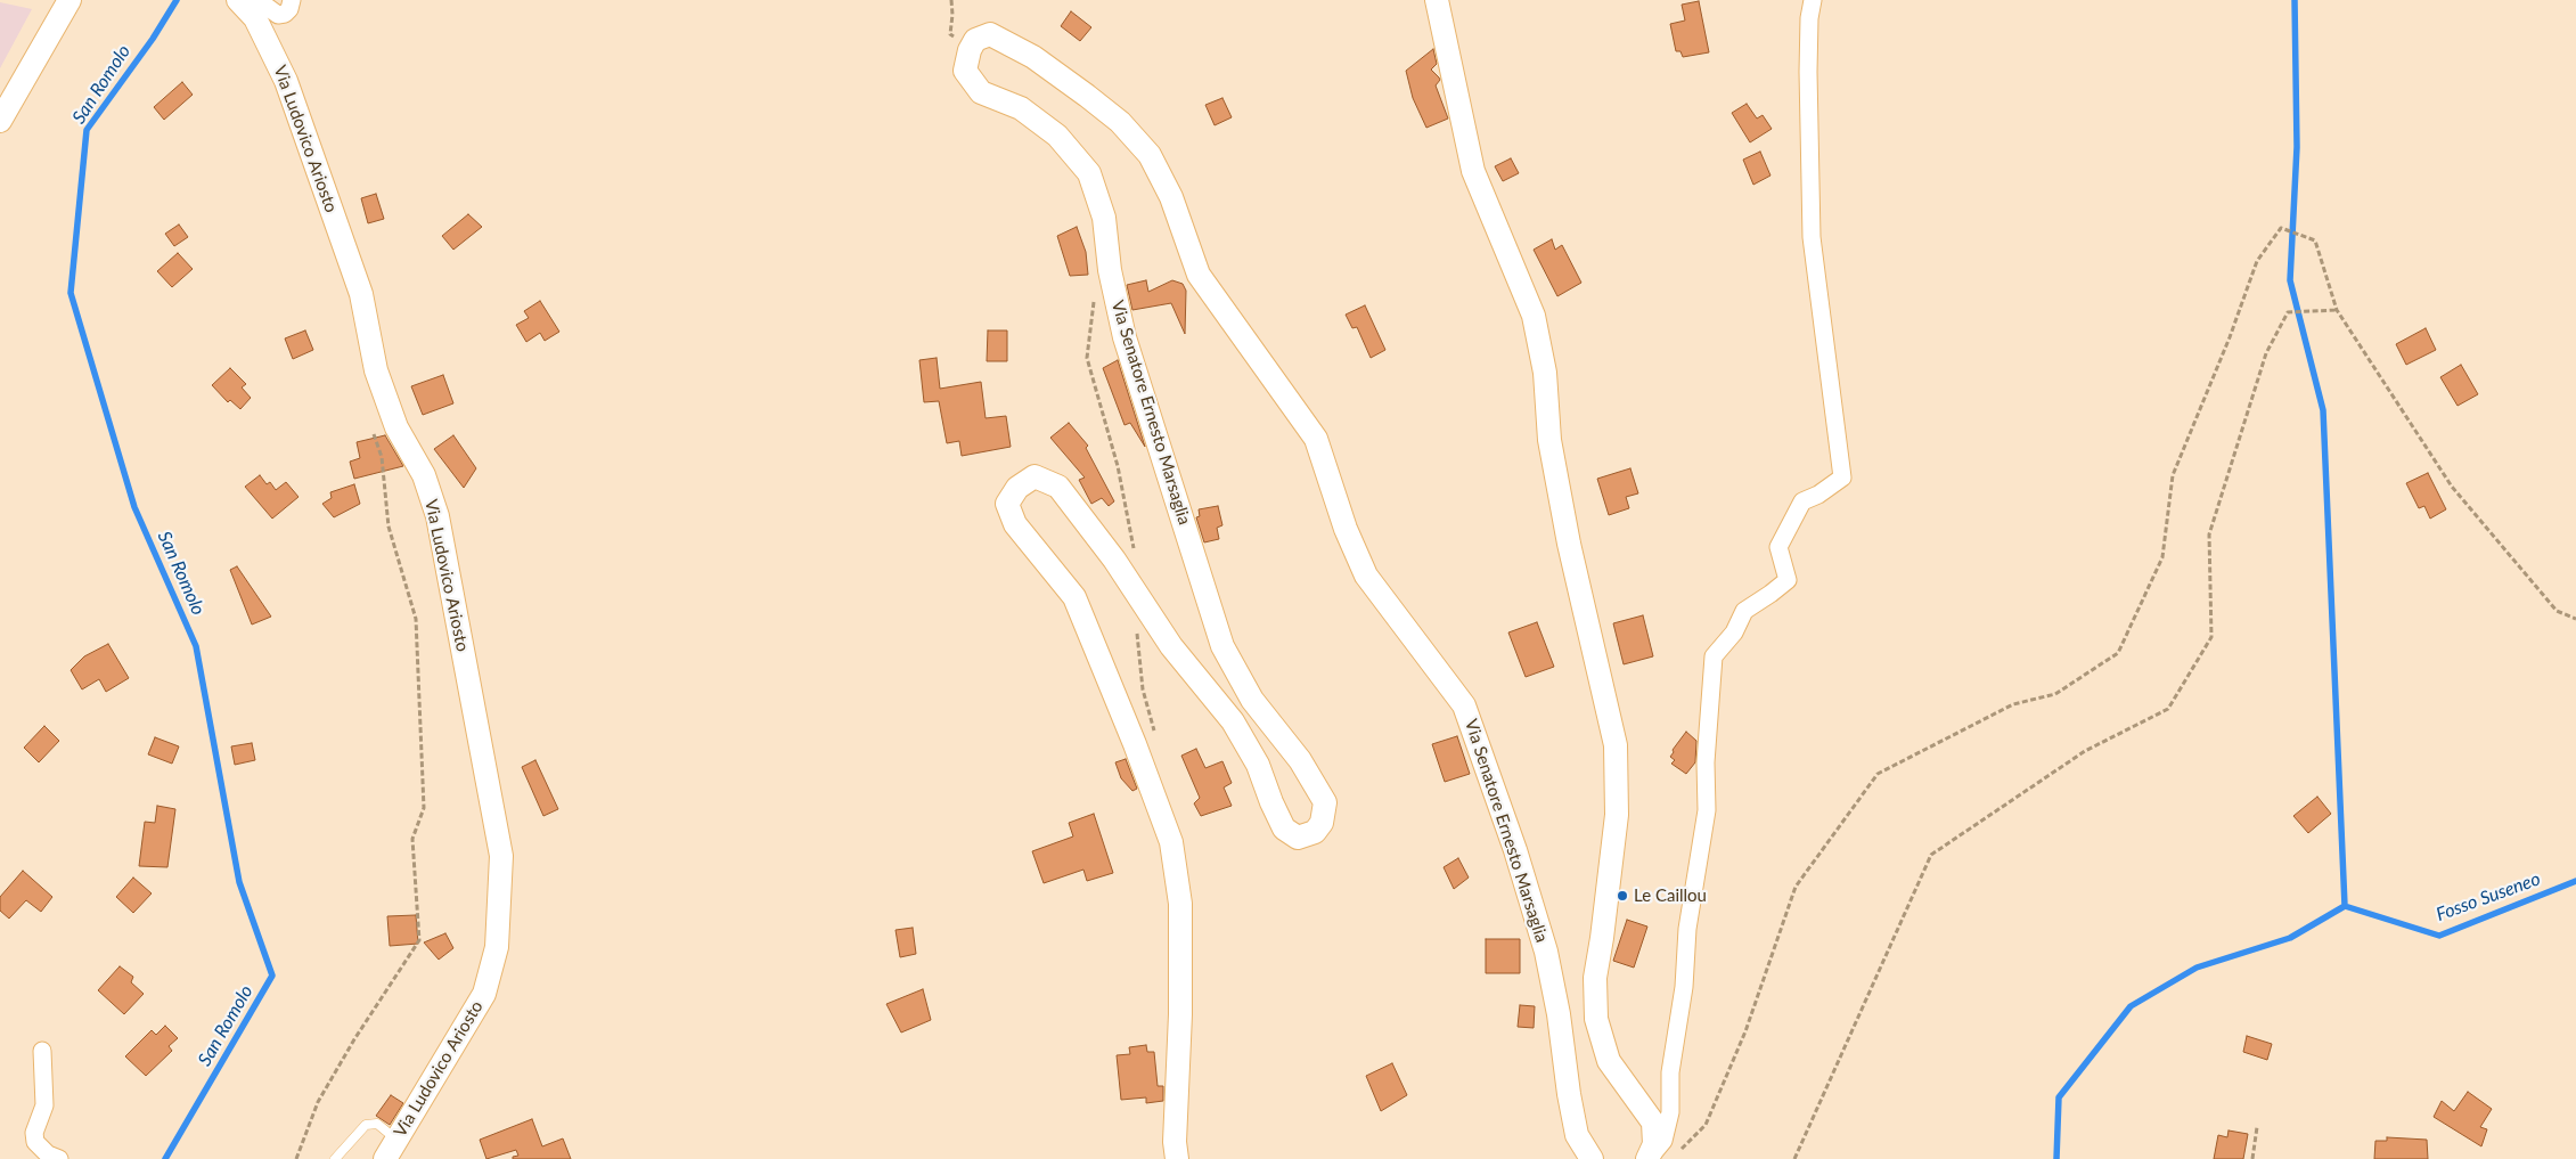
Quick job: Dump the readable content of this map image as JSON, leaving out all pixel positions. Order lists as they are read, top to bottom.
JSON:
{
  "streets": {
    "street": ["Via Ludovico Ariosto", "Via Senatore Ernesto Marsaglia"]
  },
  "water": ["San Romolo", "Fosso Suseneo"],
  "places": ["Le Caillou"]
}
